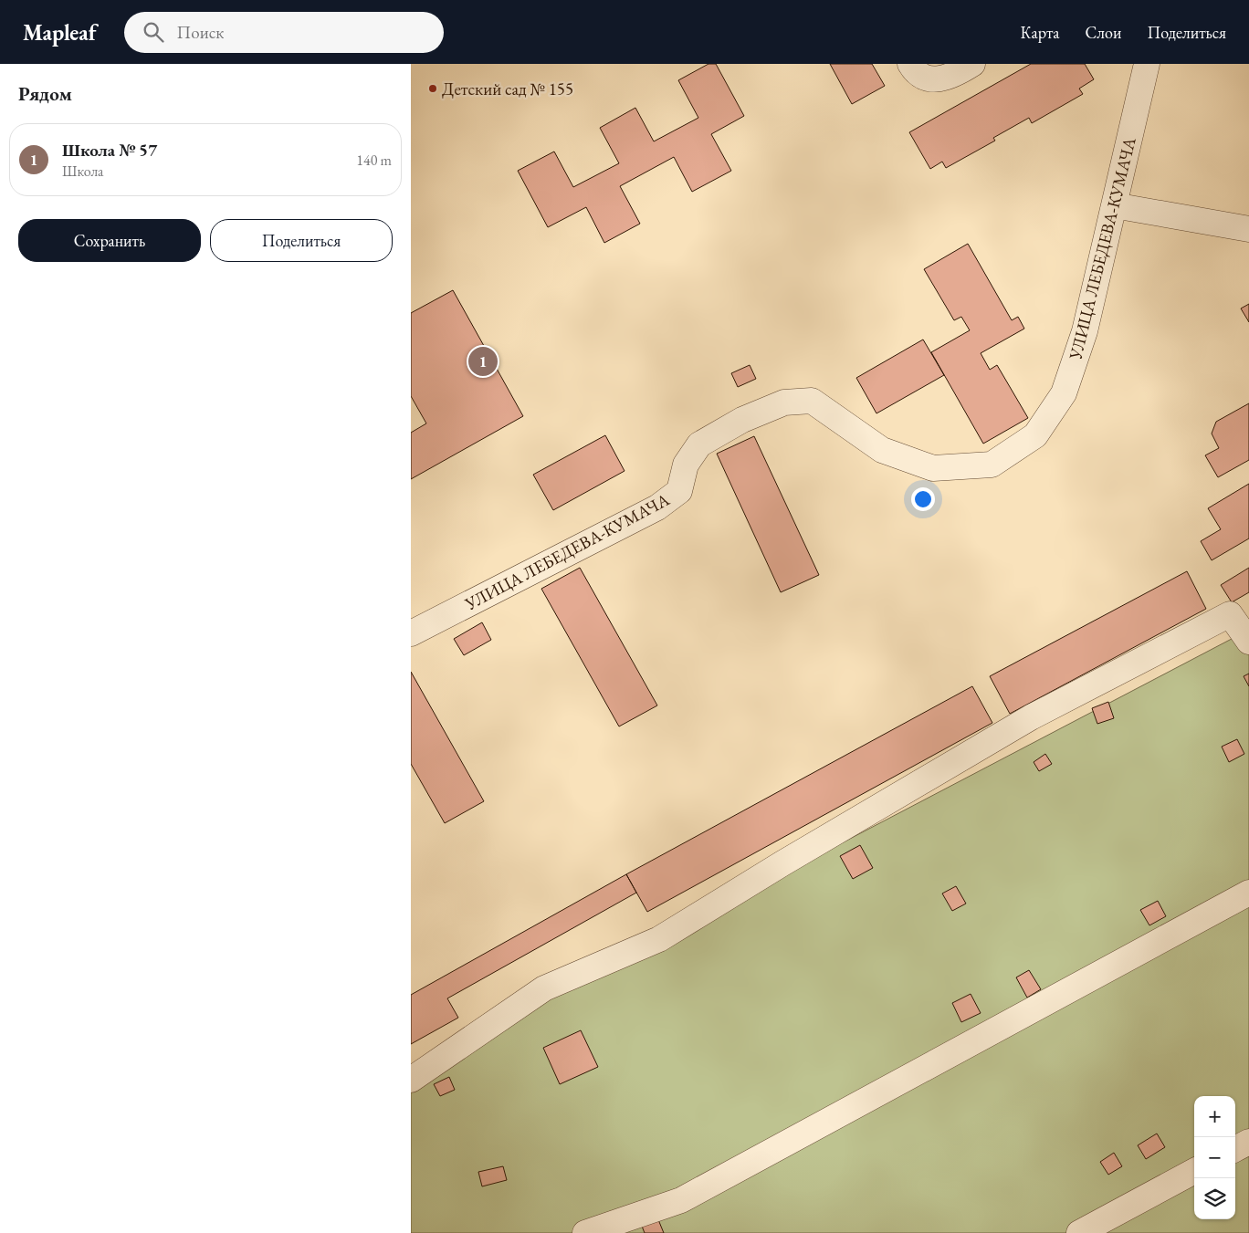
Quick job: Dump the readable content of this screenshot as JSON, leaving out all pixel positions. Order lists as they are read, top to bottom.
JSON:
{
  "streets": {
    "street": ["УЛИЦА ЛЕБЕДЕВА-КУМАЧА"]
  },
  "places": ["Детский сад № 155"],
  "page": {
    "header": "Mapleaf",
    "search": "Поиск",
    "nav": ["Карта", "Слои", "Поделиться"],
    "heading": "Рядом",
    "list": [
      {
        "mark": "1",
        "name": "Школа № 57",
        "note": "Школа",
        "value": "140 m"
      }
    ],
    "buttons": ["Сохранить", "Поделиться"],
    "pins": "1",
    "map_buttons": ["+", "−"]
  }
}
